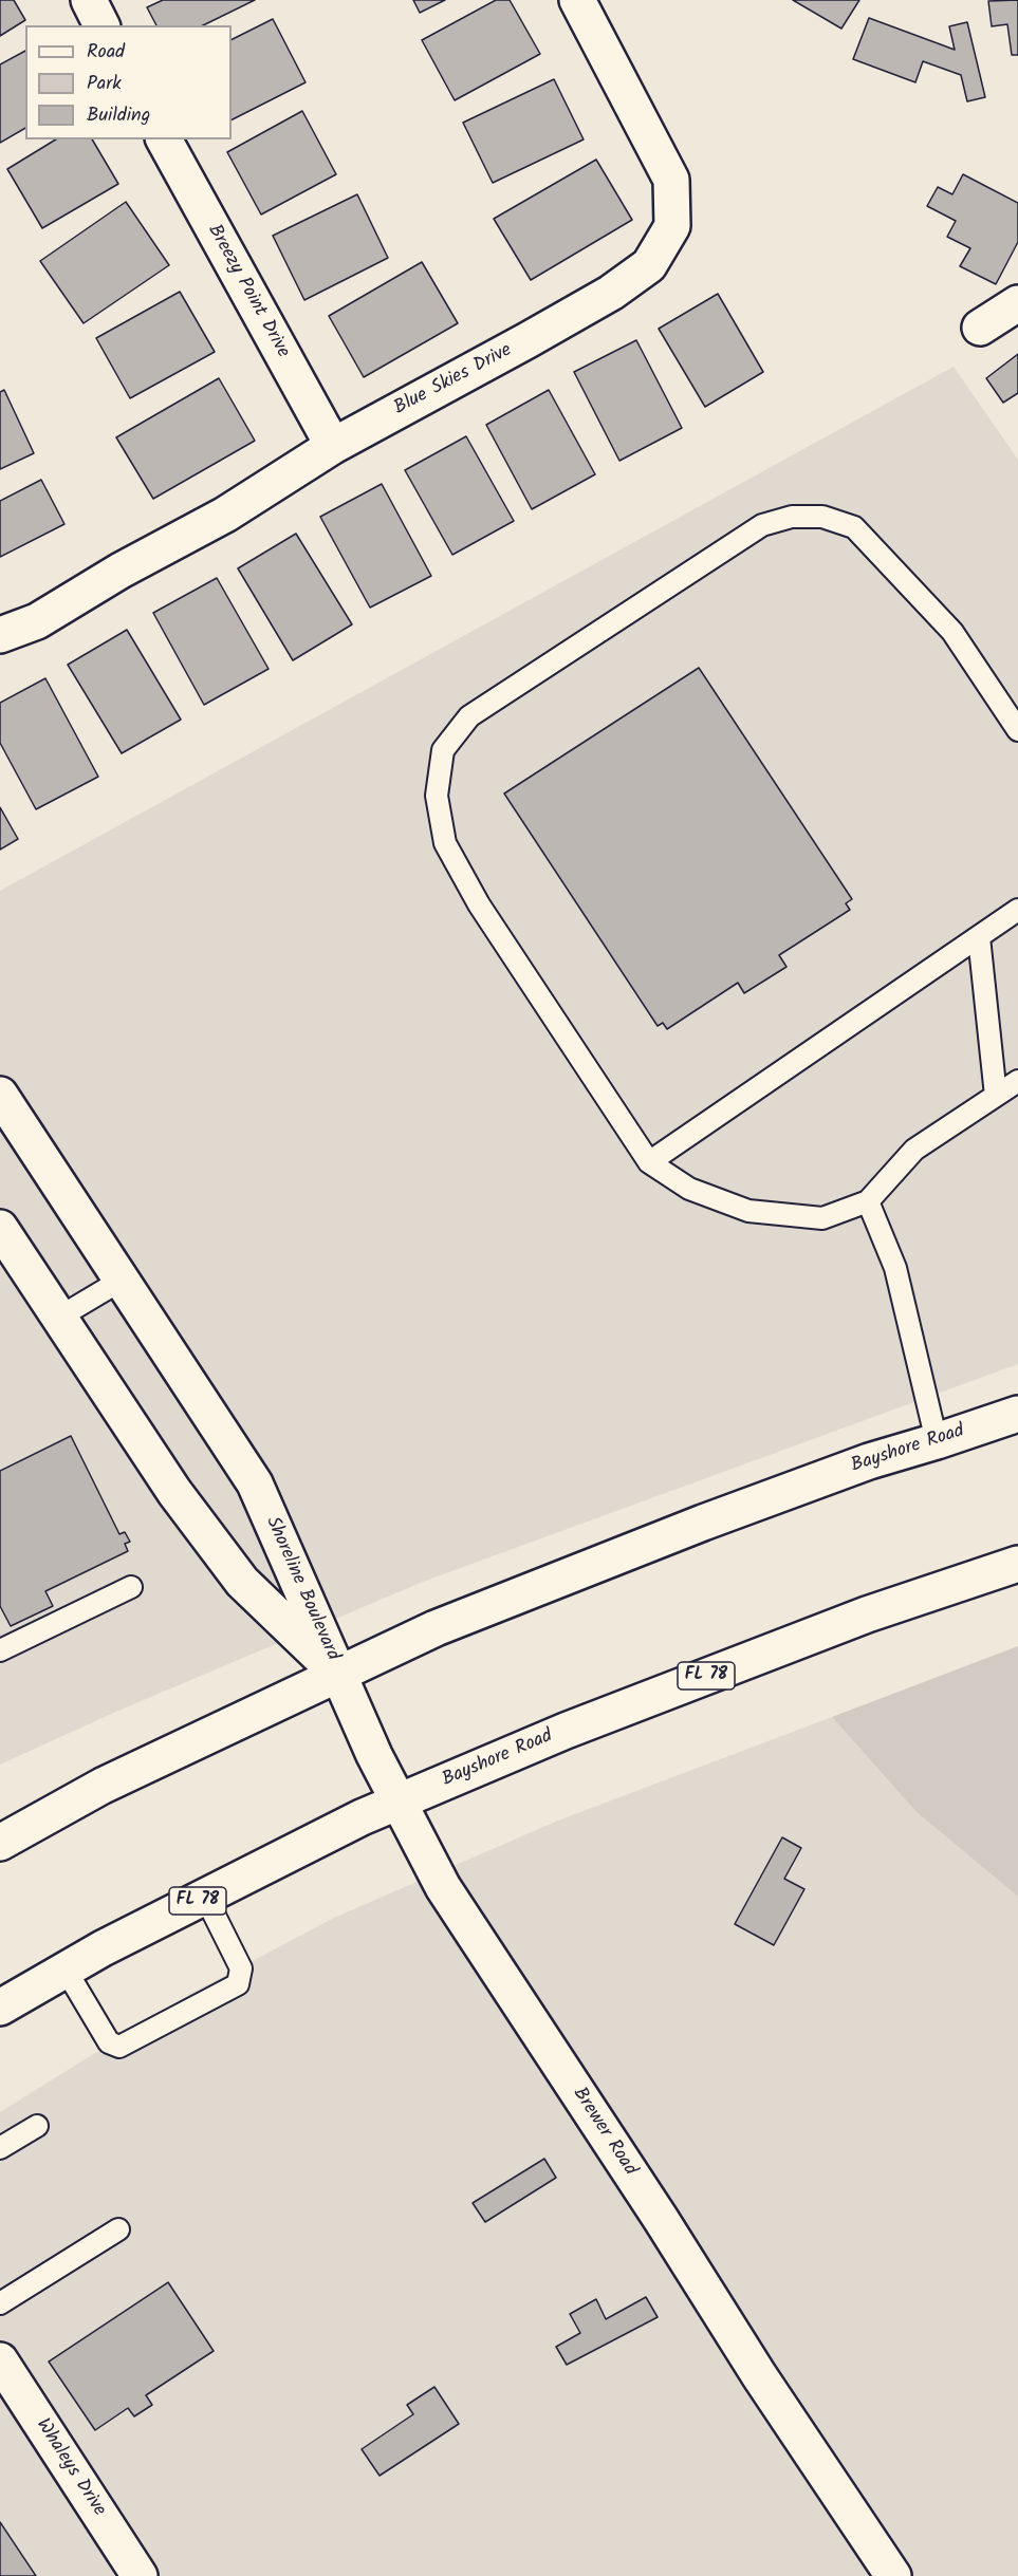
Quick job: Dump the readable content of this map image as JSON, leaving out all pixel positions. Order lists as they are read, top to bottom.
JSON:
{
  "streets": {
    "street": [
      "Breezy Point Drive",
      "Blue Skies Drive",
      "Bayshore Road",
      "Shoreline Boulevard",
      "FL 78",
      "Brewer Road",
      "Whaleys Drive"
    ]
  },
  "crossings": [
    ["Breezy Point Drive", "Blue Skies Drive"],
    ["Bayshore Road", "Shoreline Boulevard"],
    ["Bayshore Road", "Brewer Road"],
    ["Shoreline Boulevard", "Brewer Road"]
  ],
  "legend": ["Road", "Park", "Building"]
}
